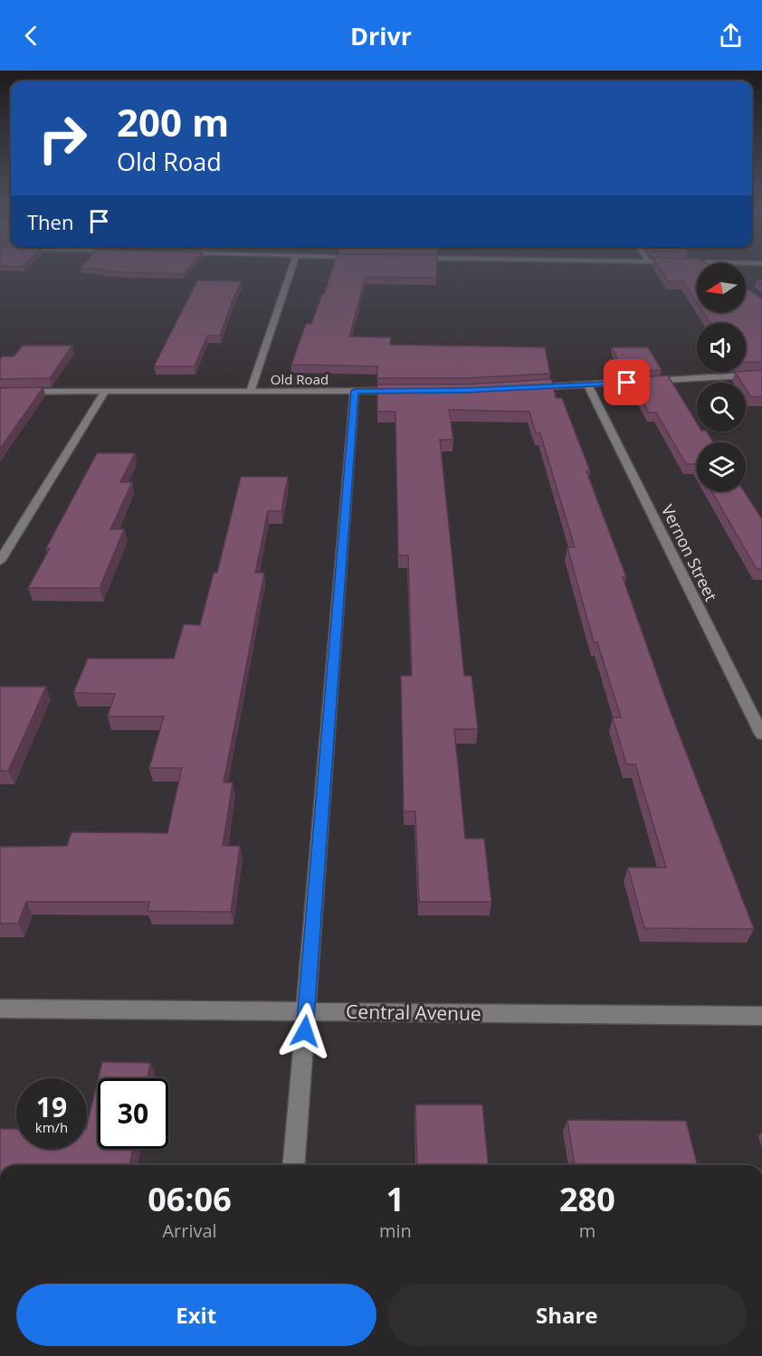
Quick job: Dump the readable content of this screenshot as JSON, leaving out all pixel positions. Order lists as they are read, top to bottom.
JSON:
{
  "streets": {
    "street": ["Old Road", "Vernon Street", "Central Avenue"]
  },
  "north": "left",
  "page": {
    "header": "Drivr",
    "turn": ["200 m", "Old Road"],
    "then": "Then",
    "speed": "19 km/h",
    "limit": "30",
    "eta": [
      "06:06",
      "Arrival",
      "1",
      "min",
      "280",
      "m"
    ],
    "buttons": ["Exit", "Share"]
  }
}
